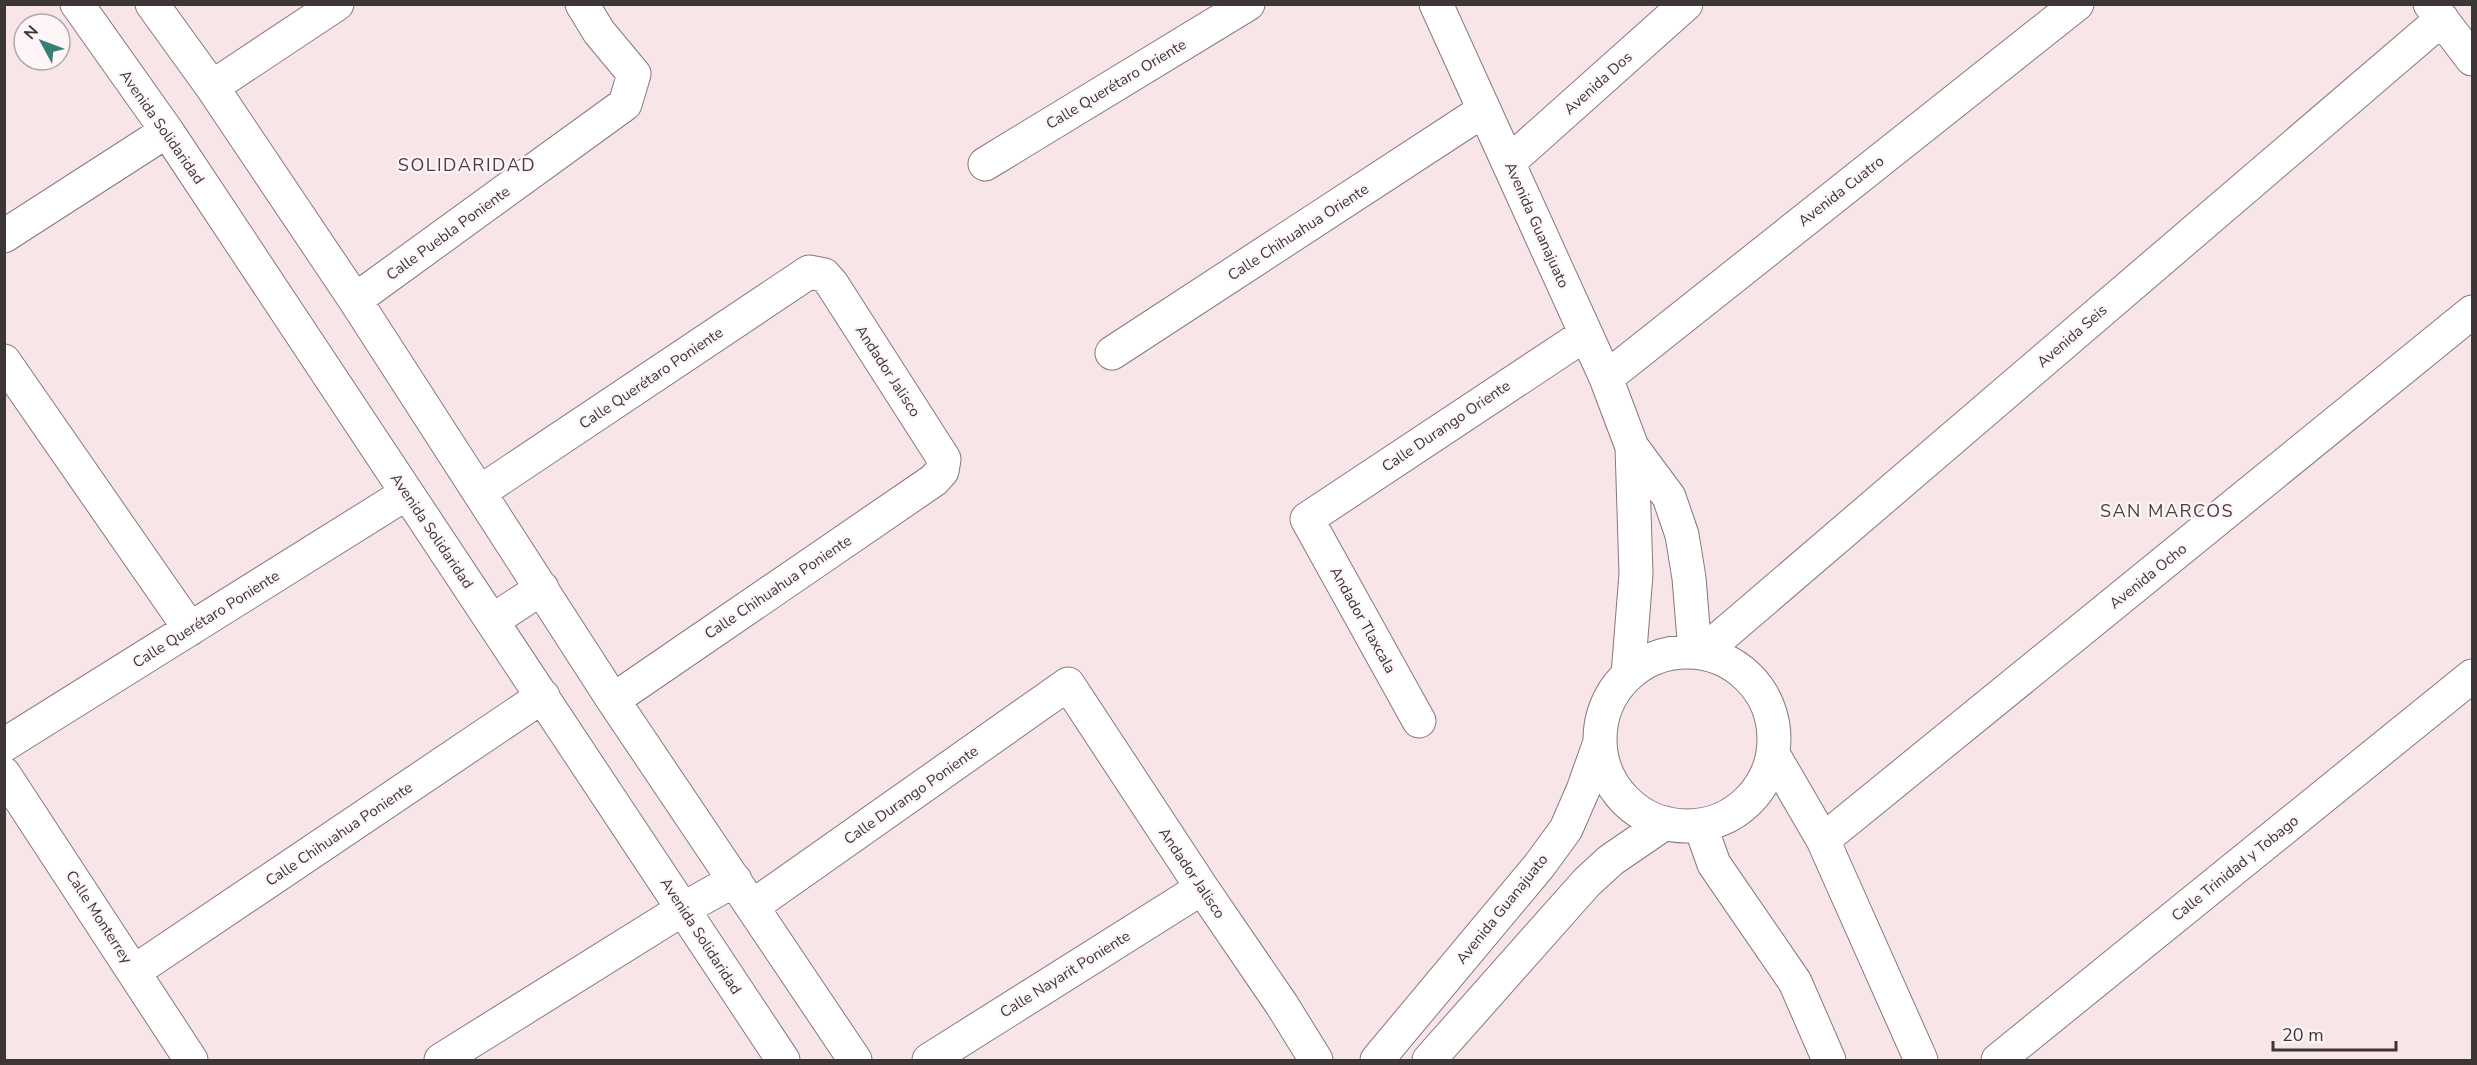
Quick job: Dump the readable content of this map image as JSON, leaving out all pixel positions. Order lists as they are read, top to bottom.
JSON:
{
  "streets": {
    "street": [
      "Avenida Dos",
      "Calle Querétaro Oriente",
      "Avenida Solidaridad",
      "Avenida Cuatro",
      "Avenida Guanajuato",
      "Calle Chihuahua Oriente",
      "Calle Puebla Poniente",
      "Avenida Seis",
      "Andador Jalisco",
      "Calle Querétaro Poniente",
      "Calle Durango Oriente",
      "Avenida Ocho",
      "Calle Chihuahua Poniente",
      "Andador Tlaxcala",
      "Calle Durango Poniente",
      "Calle Trinidad y Tobago",
      "Calle Monterrey",
      "Calle Nayarit Poniente"
    ]
  },
  "crossings": [
    ["Avenida Dos", "Avenida Guanajuato"],
    ["Avenida Solidaridad", "Calle Querétaro Poniente"],
    ["Avenida Solidaridad", "Calle Chihuahua Poniente"],
    ["Avenida Solidaridad", "Calle Durango Poniente"],
    ["Avenida Cuatro", "Avenida Guanajuato"],
    ["Avenida Guanajuato", "Calle Chihuahua Oriente"],
    ["Avenida Guanajuato", "Avenida Seis"],
    ["Avenida Guanajuato", "Calle Durango Oriente"],
    ["Andador Jalisco", "Calle Querétaro Poniente"],
    ["Andador Jalisco", "Calle Chihuahua Poniente"],
    ["Andador Jalisco", "Calle Durango Poniente"],
    ["Andador Jalisco", "Calle Nayarit Poniente"],
    ["Calle Durango Oriente", "Andador Tlaxcala"],
    ["Calle Chihuahua Poniente", "Calle Monterrey"]
  ],
  "districts": ["SOLIDARIDAD", "SAN MARCOS"],
  "scale_bar": "20 m",
  "north": "top left"
}
